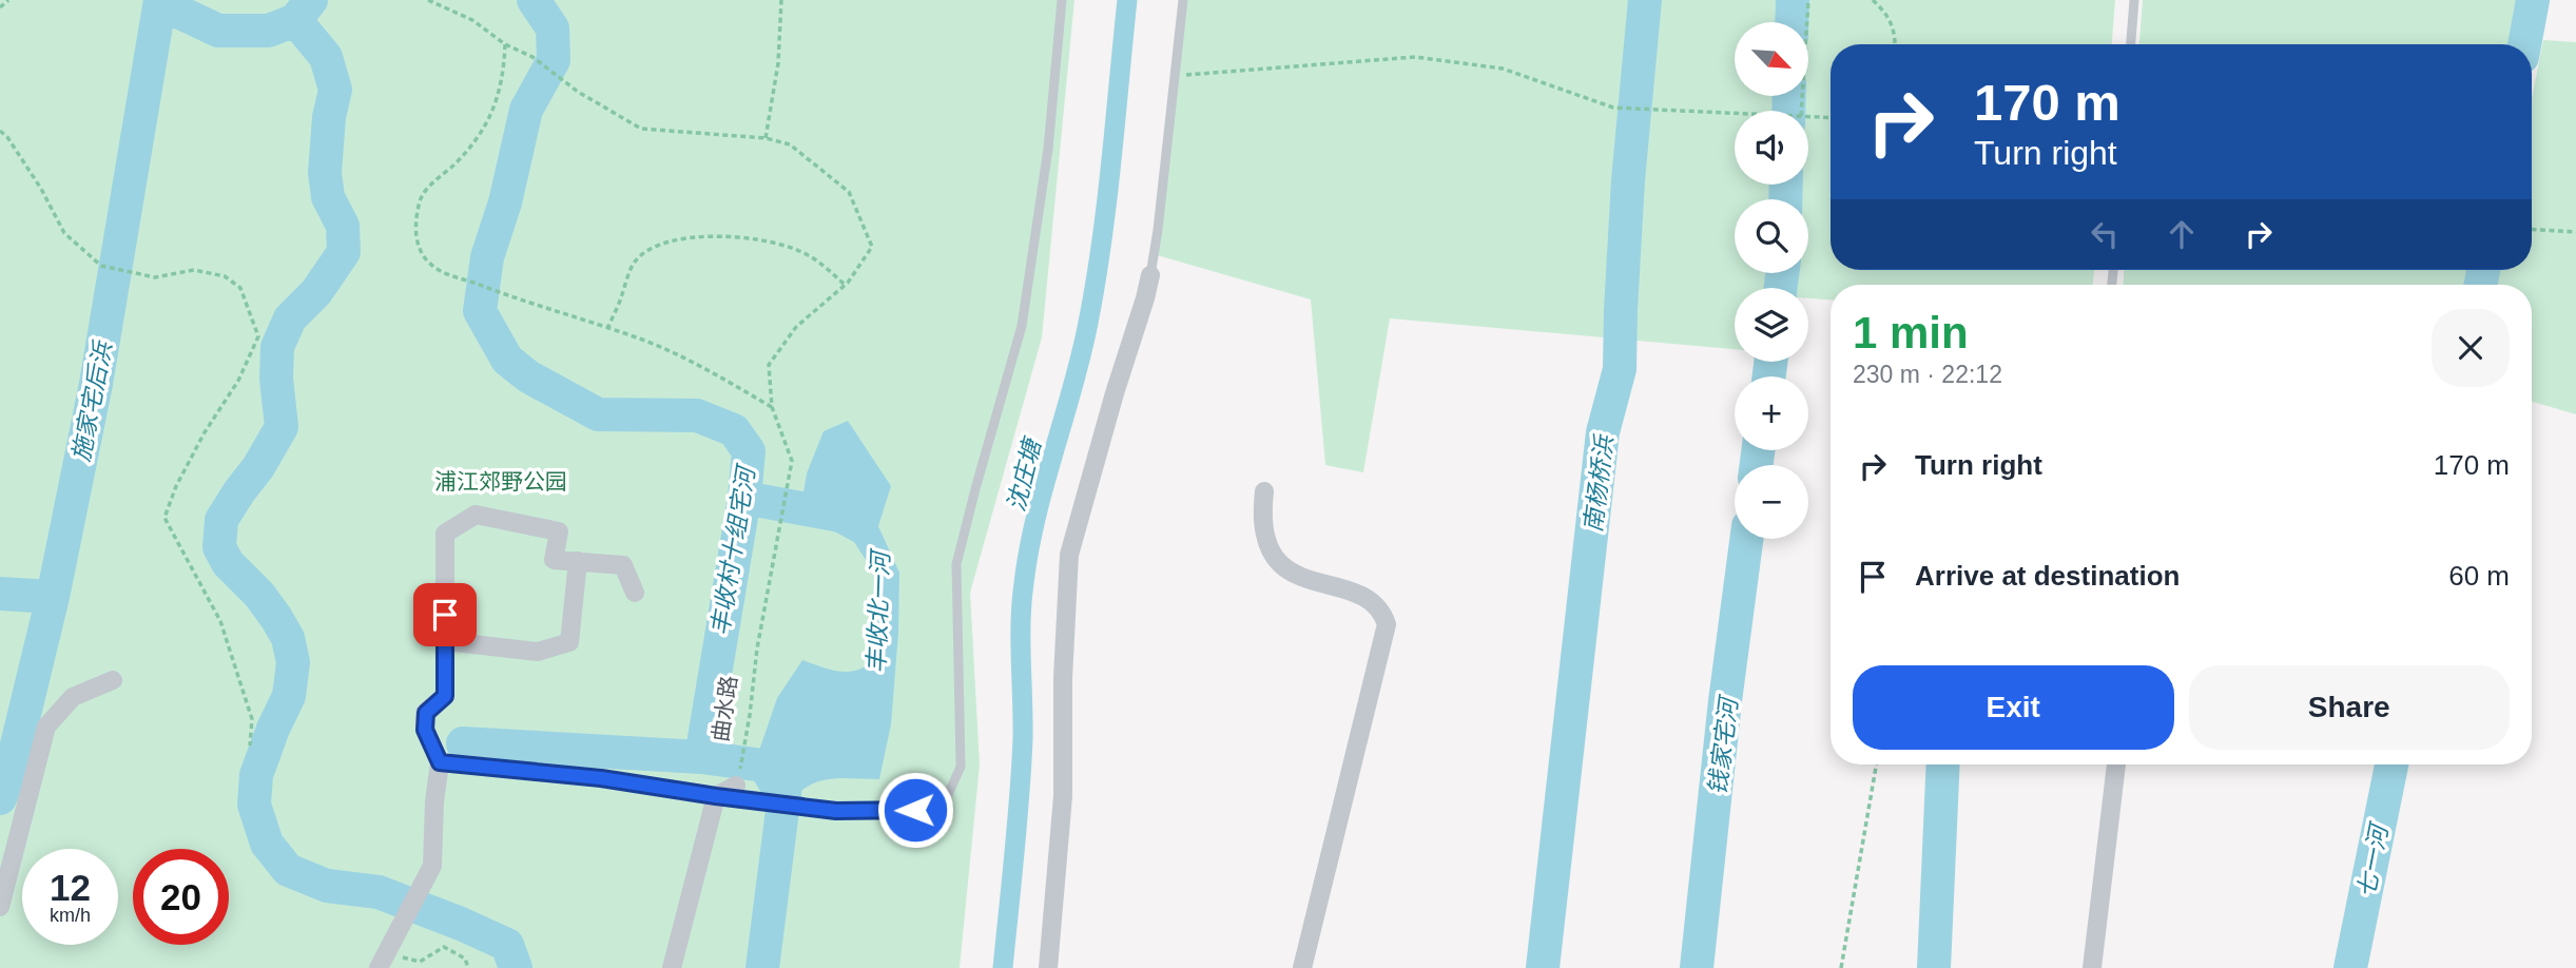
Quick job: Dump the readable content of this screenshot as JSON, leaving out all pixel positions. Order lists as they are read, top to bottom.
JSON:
{
  "streets": {
    "path": ["曲水路"]
  },
  "water": [
    "施家宅后浜",
    "沈庄塘",
    "南杨桥浜",
    "丰收村十组宅河",
    "丰收北一河",
    "钱家宅河",
    "七一河"
  ],
  "parks": ["浦江郊野公园"],
  "north": "bottom right",
  "page": {
    "map_buttons": ["+", "−"],
    "turn": ["170 m", "Turn right"],
    "heading": ["1 min", "230 m · 22:12"],
    "list": [
      {
        "name": "Turn right",
        "value": "170 m"
      },
      {
        "name": "Arrive at destination",
        "value": "60 m"
      }
    ],
    "buttons": ["Exit", "Share"],
    "speed": "12 km/h",
    "limit": "20"
  }
}
